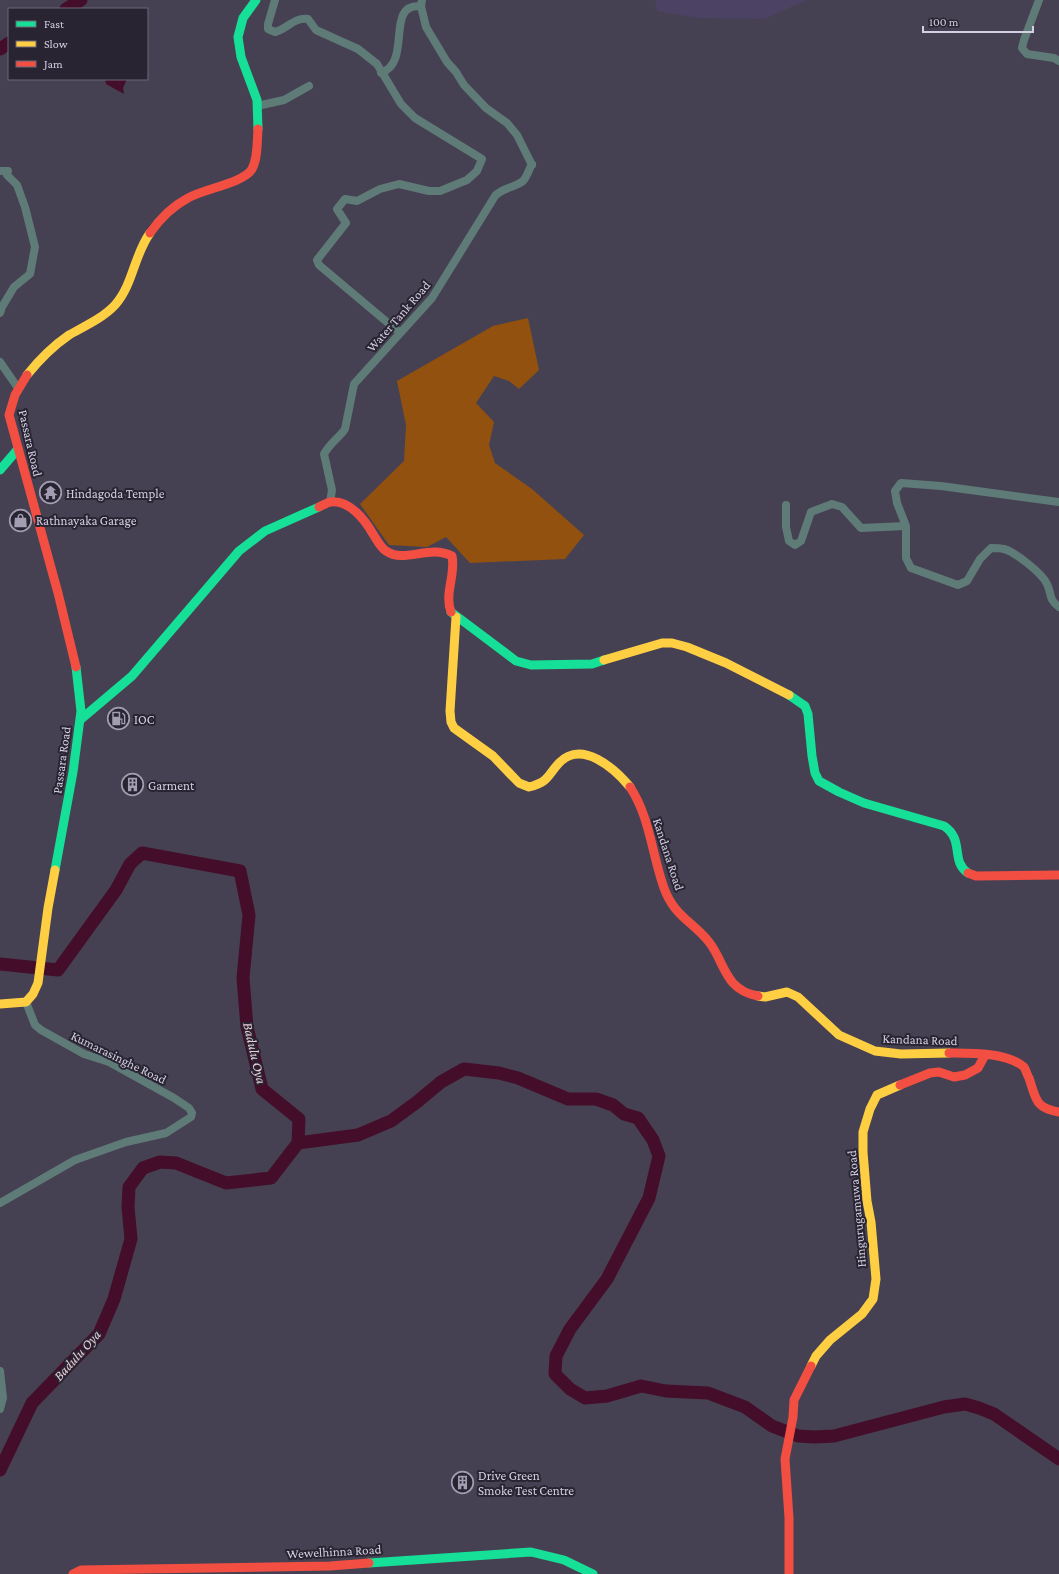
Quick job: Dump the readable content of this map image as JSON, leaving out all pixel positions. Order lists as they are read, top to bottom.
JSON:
{
  "streets": {
    "main road": [
      "Passara Road",
      "Kandana Road",
      "Hingurugamuwa Road",
      "Wewelhinna Road"
    ],
    "street": ["Water Tank Road", "Kumarasinghe Road"]
  },
  "crossings": [
    ["Passara Road", "Kumarasinghe Road"],
    ["Kandana Road", "Hingurugamuwa Road"]
  ],
  "water": ["Badulu Oya"],
  "places": {
    "temple": ["Hindagoda Temple"],
    "shop": ["Rathnayaka Garage"],
    "fuel station": ["IOC"],
    "building": ["Garment", "Drive Green Smoke Test Centre"]
  },
  "legend": ["Fast", "Slow", "Jam"],
  "scale_bar": "100 m"
}
